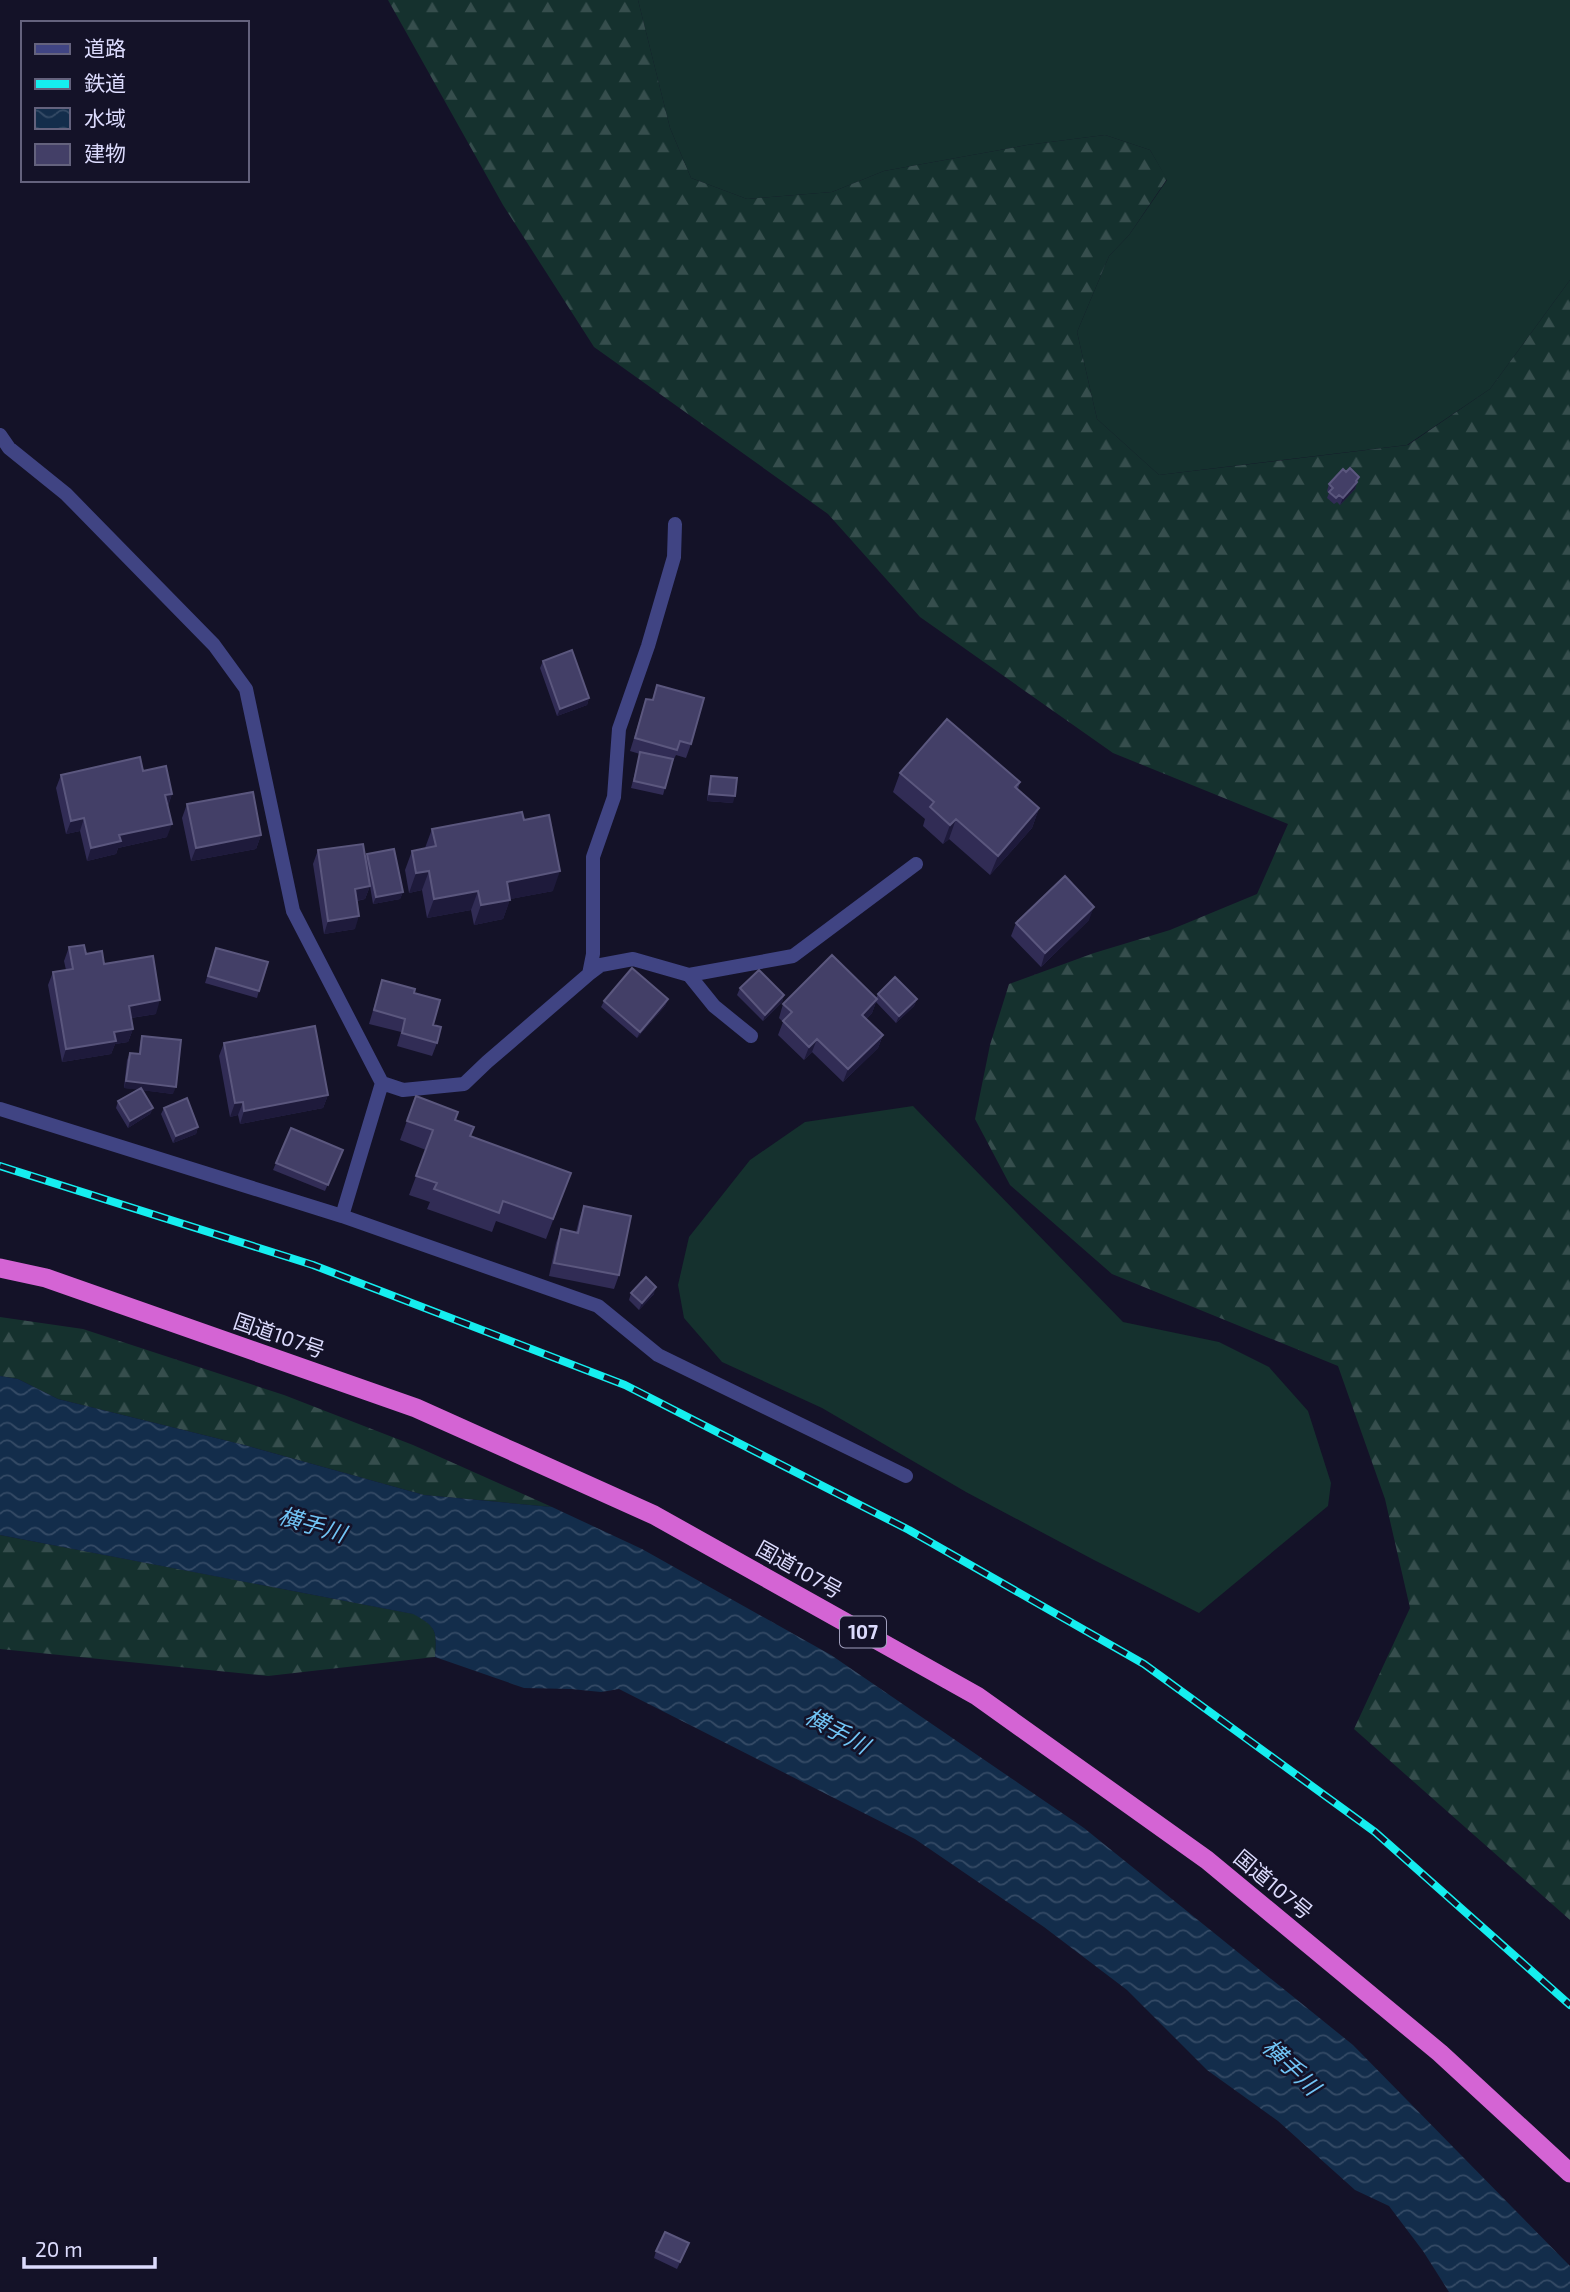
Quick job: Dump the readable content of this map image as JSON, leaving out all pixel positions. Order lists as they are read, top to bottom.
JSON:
{
  "streets": {
    "highway": ["国道107号", "107"]
  },
  "water": ["横手川"],
  "legend": [
    "道路",
    "鉄道",
    "水域",
    "建物"
  ],
  "scale_bar": "20 m"
}
